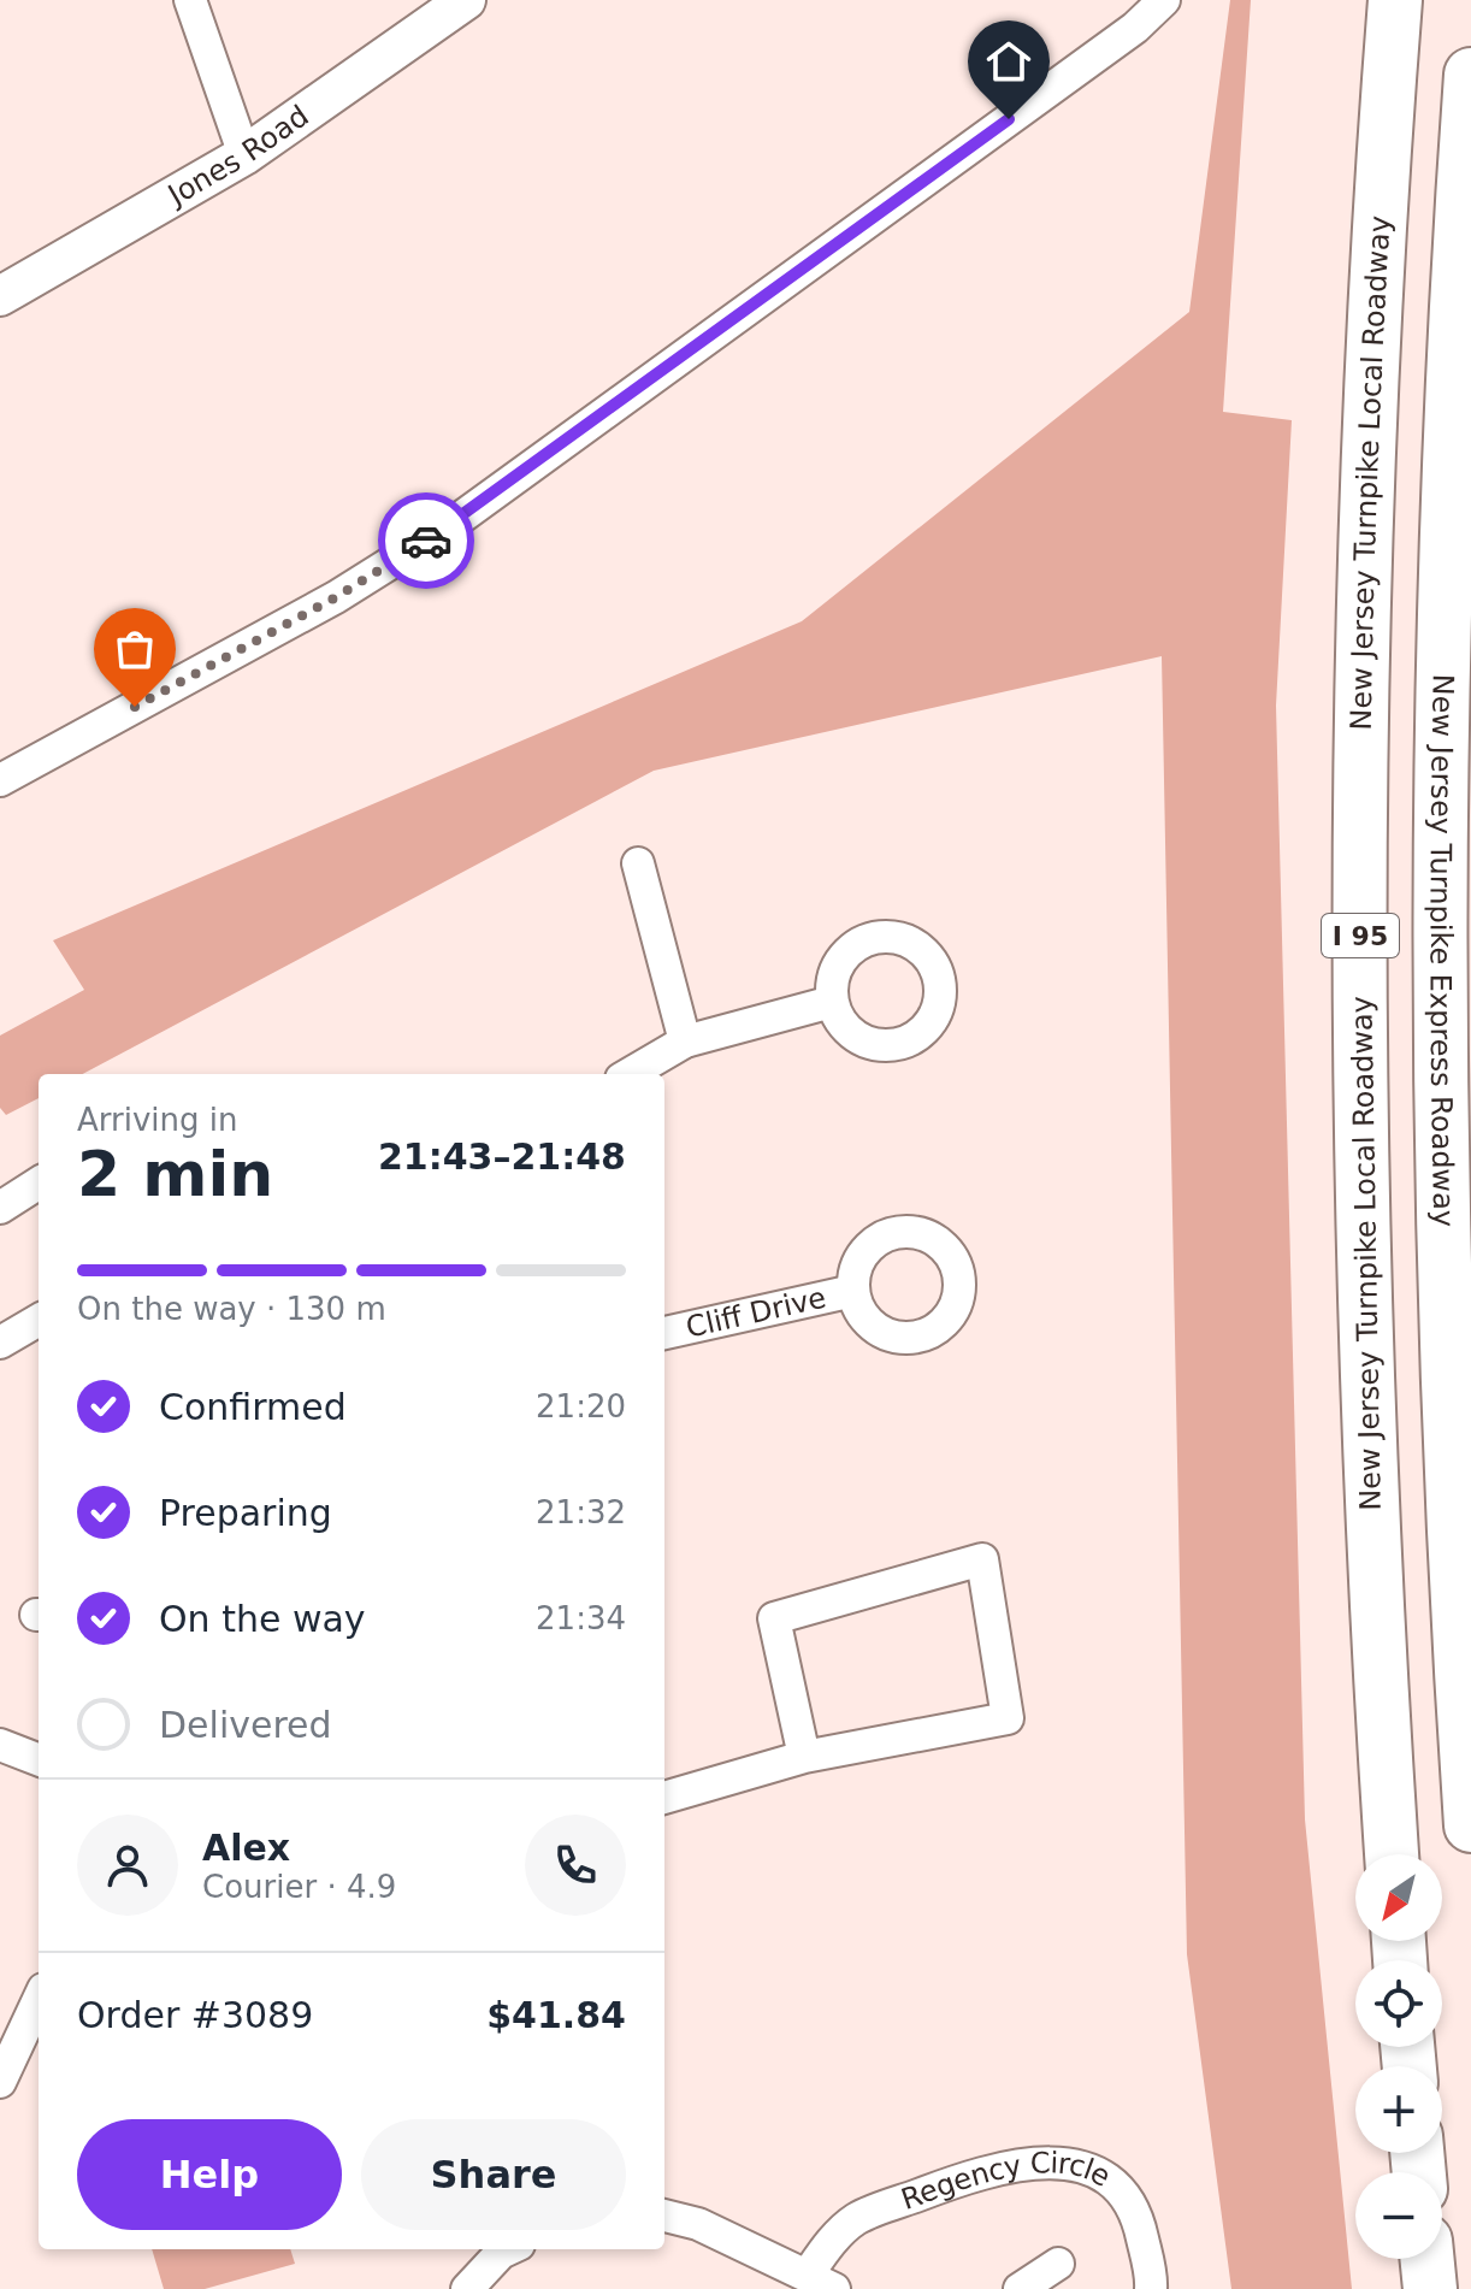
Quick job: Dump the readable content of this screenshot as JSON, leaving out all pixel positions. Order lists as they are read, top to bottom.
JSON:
{
  "streets": {
    "highway": ["New Jersey Turnpike Local Roadway", "I 95", "New Jersey Turnpike Express Roadway"],
    "street": ["Jones Road", "Cliff Drive", "Regency Circle"]
  },
  "north": "bottom left",
  "page": {
    "heading": ["2 min", "Arriving in", "21:43–21:48"],
    "panel": [
      "Alex",
      "Courier · 4.9",
      "Order #3089",
      "$41.84"
    ],
    "bar": "On the way · 130 m",
    "list": [
      ["Confirmed", "21:20"],
      ["Preparing", "21:32"],
      ["On the way", "21:34"],
      "Delivered"
    ],
    "map_buttons": ["+", "−"],
    "buttons": ["Help", "Share"]
  }
}
